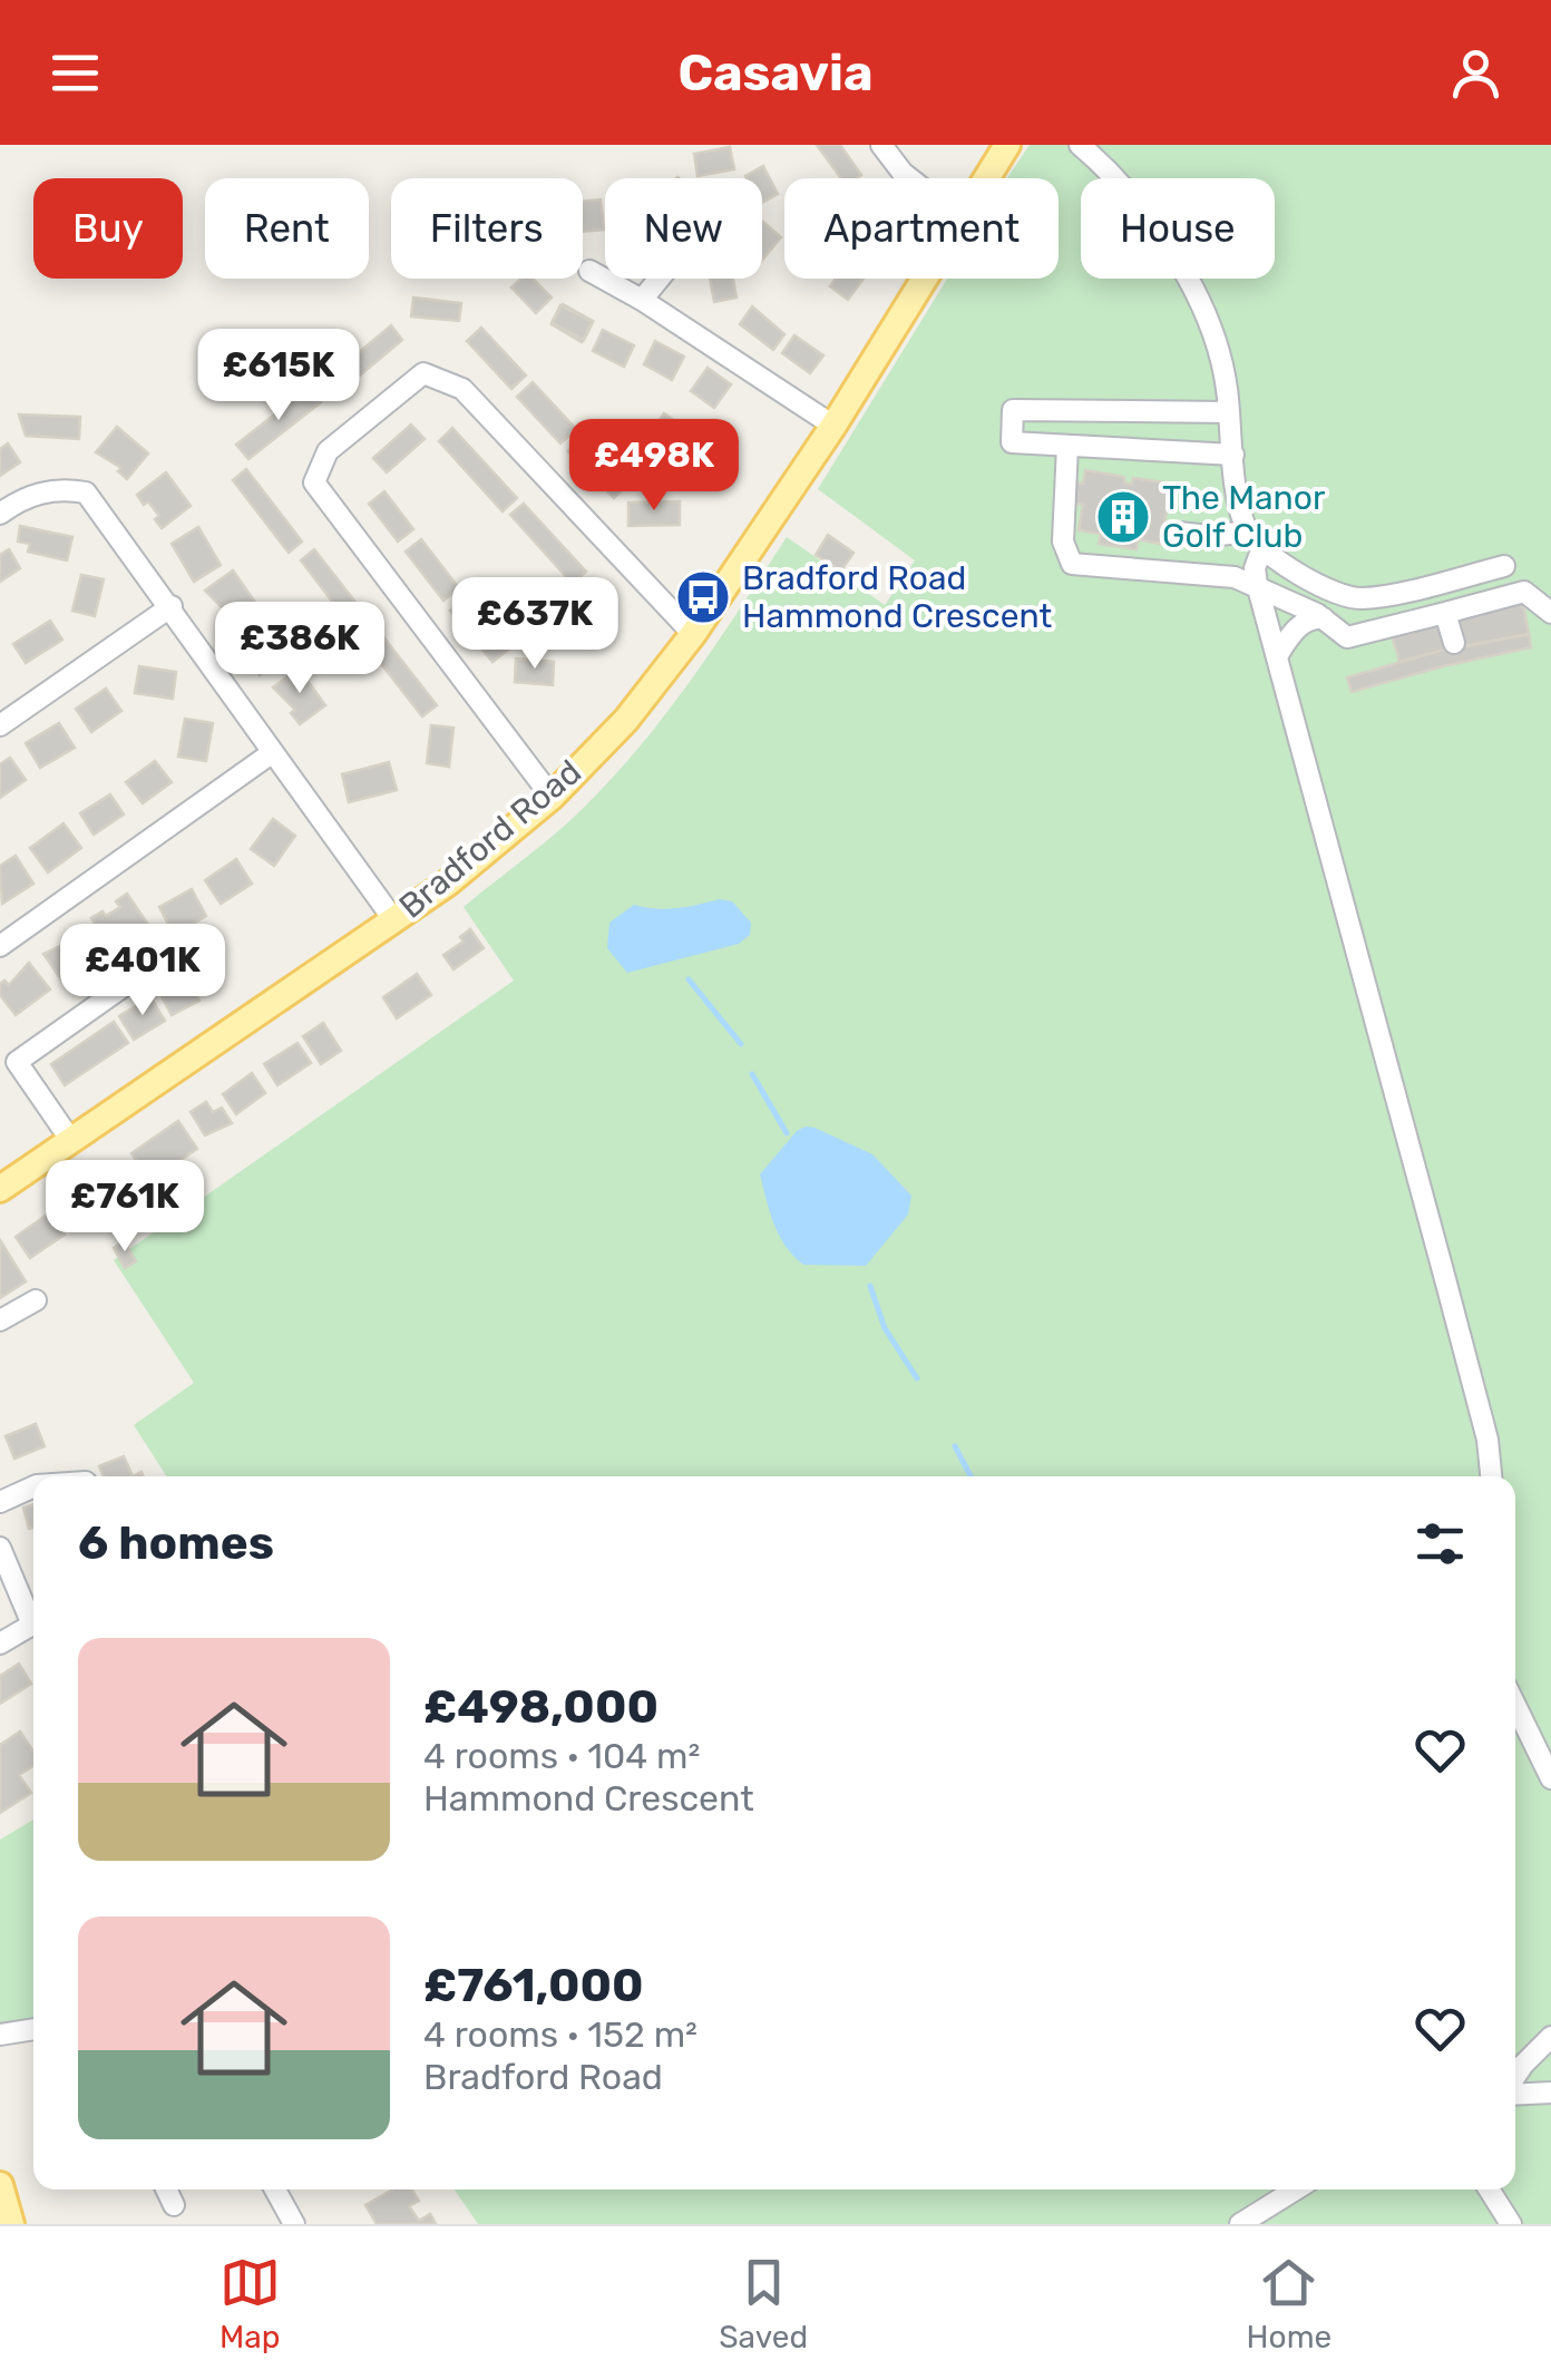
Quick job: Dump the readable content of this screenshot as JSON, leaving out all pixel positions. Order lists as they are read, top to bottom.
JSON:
{
  "streets": {
    "main road": ["Bradford Road"]
  },
  "places": {
    "building": ["The Manor Golf Club"],
    "bus stop": ["Bradford Road Hammond Crescent"]
  },
  "page": {
    "header": "Casavia",
    "chip": [
      "Buy",
      "Rent",
      "Filters",
      "New",
      "Apartment",
      "House"
    ],
    "price": [
      "£615K",
      "£498K",
      "£637K",
      "£386K",
      "£401K",
      "£761K"
    ],
    "heading": "6 homes",
    "list": [
      {
        "name": "£498,000",
        "note": "4 rooms · 104 m² · Hammond Crescent"
      },
      {
        "name": "£761,000",
        "note": "4 rooms · 152 m² · Bradford Road"
      }
    ],
    "tabs": ["Map", "Saved", "Home"]
  }
}
